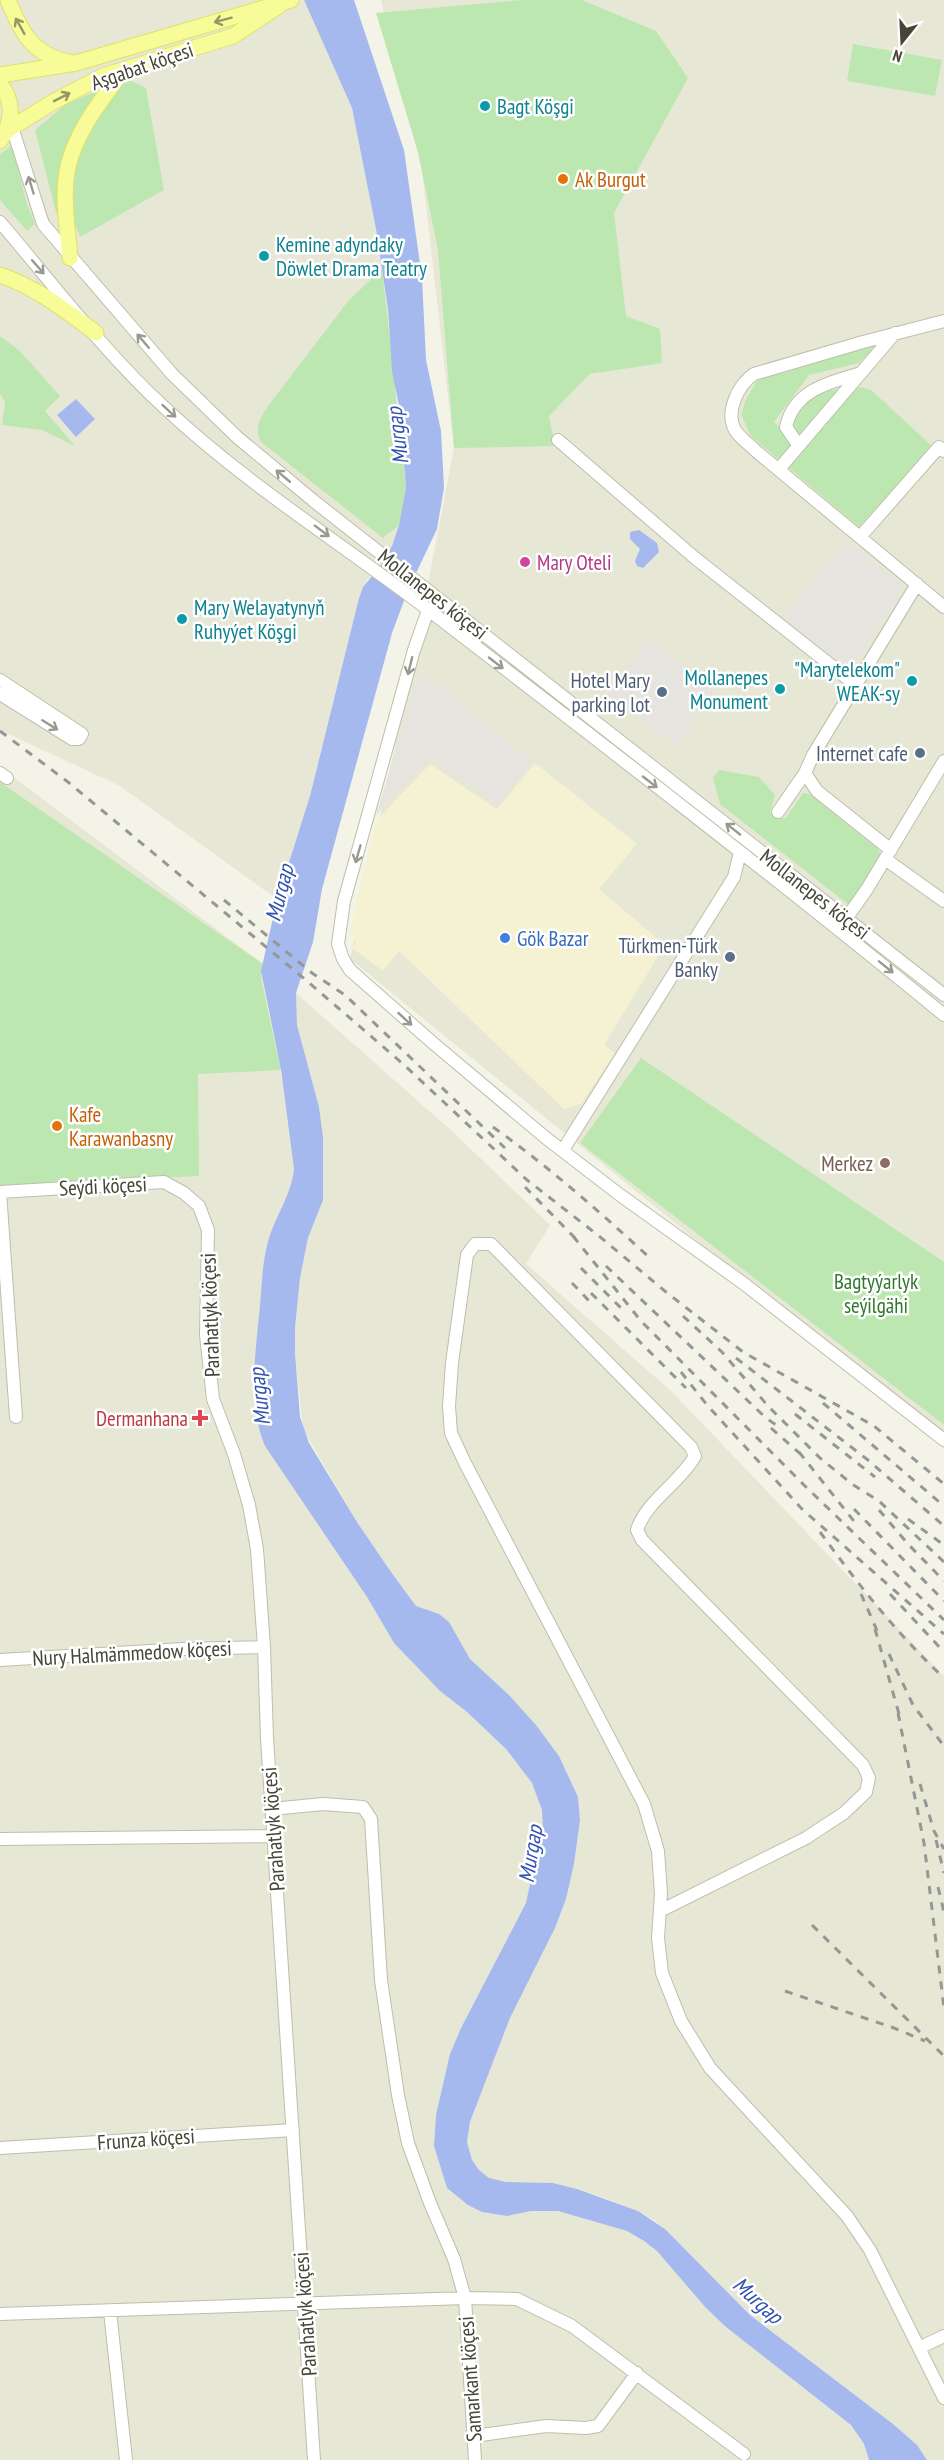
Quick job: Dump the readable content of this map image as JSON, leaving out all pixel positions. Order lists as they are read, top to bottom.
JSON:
{
  "streets": {
    "main road": ["Aşgabat köçesi"],
    "street": [
      "Mollanepes köçesi",
      "Seýdi köçesi",
      "Parahatlyk köçesi",
      "Nury Halmämmedow köçesi",
      "Frunza köçesi",
      "Samarkant köçesi"
    ]
  },
  "crossings": [
    ["Aşgabat köçesi", "Mollanepes köçesi"],
    ["Seýdi köçesi", "Parahatlyk köçesi"],
    ["Parahatlyk köçesi", "Nury Halmämmedow köçesi"],
    ["Parahatlyk köçesi", "Frunza köçesi"],
    ["Parahatlyk köçesi", "Samarkant köçesi"]
  ],
  "water": ["Murgap"],
  "parks": ["Bagtyýarlyk seýilgähi"],
  "places": {
    "other": [
      "Bagt Köşgi",
      "Ak Burgut",
      "Kemine adyndaky Döwlet Drama Teatry",
      "Mary Oteli",
      "Mary Welayatynyň Ruhyýet Köşgi",
      "\"Marytelekom\" WEAK-sy",
      "Mollanepes Monument",
      "Hotel Mary parking lot",
      "Internet cafe",
      "Gök Bazar",
      "Türkmen-Türk Banky",
      "Kafe Karawanbasny",
      "Merkez"
    ],
    "health": ["Dermanhana"]
  },
  "north": "bottom"
}
